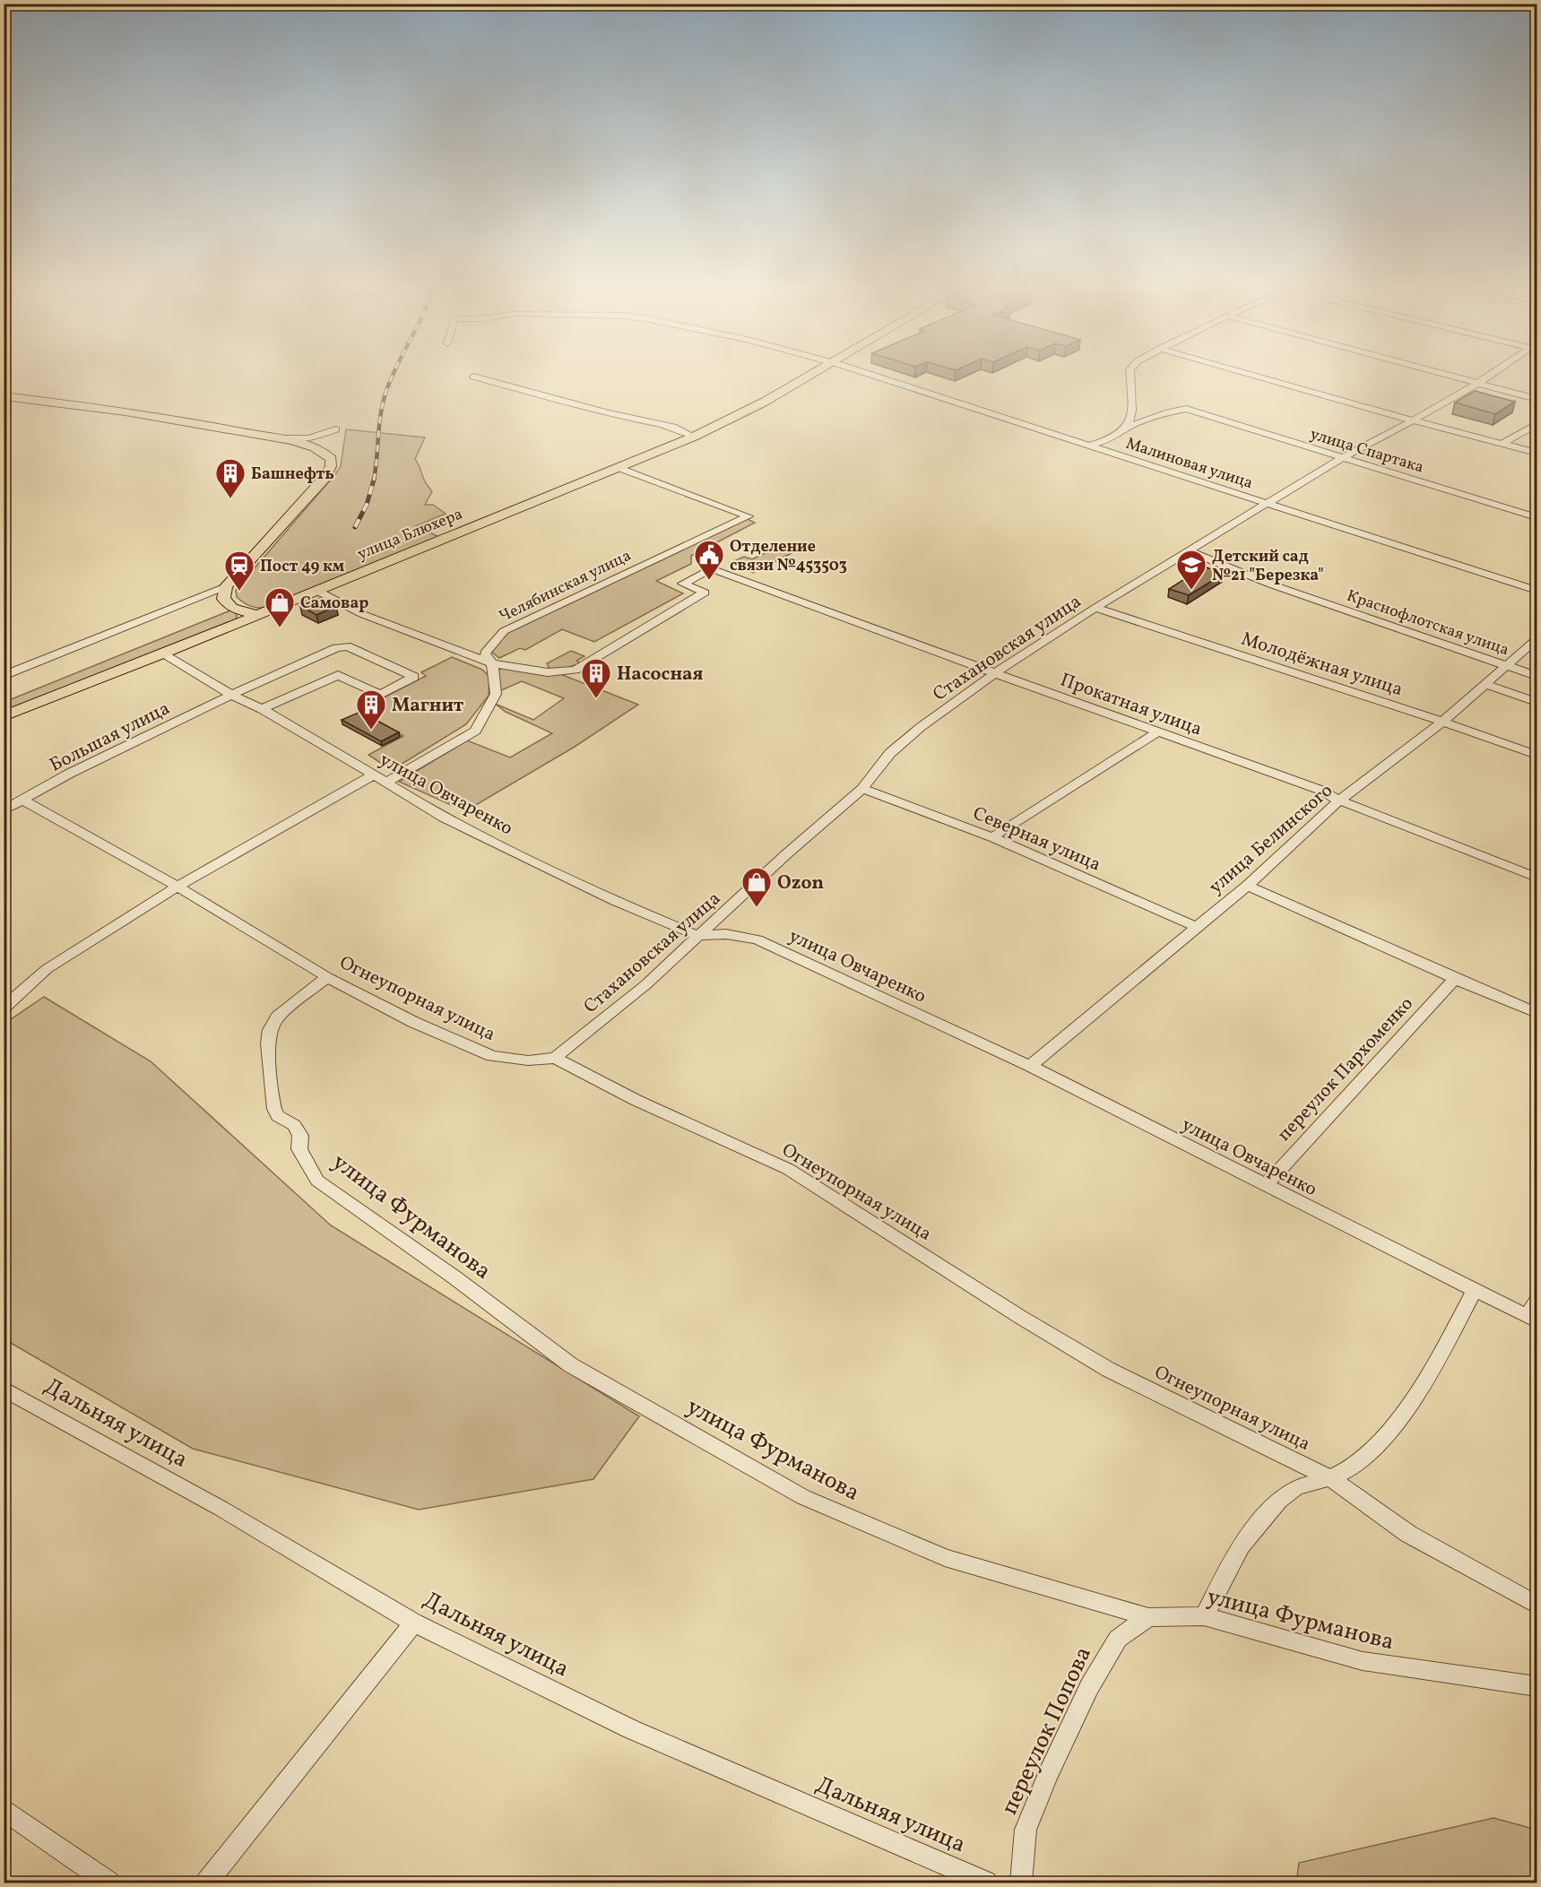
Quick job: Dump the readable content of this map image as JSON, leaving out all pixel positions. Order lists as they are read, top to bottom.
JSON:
{
  "streets": {
    "main road": ["улица Блюхера"],
    "street": [
      "улица Спартака",
      "Малиновая улица",
      "Челябинская улица",
      "Краснофлотская улица",
      "Стахановская улица",
      "Молодёжная улица",
      "Прокатная улица",
      "Большая улица",
      "улица Овчаренко",
      "Северная улица",
      "улица Белинского",
      "Огнеупорная улица",
      "переулок Пархоменко",
      "улица Фурманова",
      "Дальняя улица",
      "переулок Попова"
    ]
  },
  "crossings": [
    ["улица Спартака", "Малиновая улица"],
    ["улица Спартака", "Стахановская улица"],
    ["Малиновая улица", "Стахановская улица"],
    ["улица Блюхера", "Челябинская улица"],
    ["улица Блюхера", "улица Овчаренко"],
    ["Челябинская улица", "Прокатная улица"],
    ["Челябинская улица", "улица Овчаренко"],
    ["Краснофлотская улица", "Стахановская улица"],
    ["Краснофлотская улица", "улица Белинского"],
    ["Стахановская улица", "Молодёжная улица"],
    ["Стахановская улица", "Прокатная улица"],
    ["Стахановская улица", "улица Овчаренко"],
    ["Стахановская улица", "Северная улица"],
    ["Стахановская улица", "Огнеупорная улица"],
    ["Молодёжная улица", "улица Белинского"],
    ["Прокатная улица", "улица Белинского"],
    ["Большая улица", "улица Овчаренко"],
    ["Большая улица", "Огнеупорная улица"],
    ["улица Овчаренко", "улица Белинского"],
    ["улица Овчаренко", "переулок Пархоменко"],
    ["Северная улица", "улица Белинского"],
    ["Огнеупорная улица", "улица Фурманова"],
    ["улица Фурманова", "переулок Попова"]
  ],
  "places": {
    "building": ["Башнефть", "Насосная", "Магнит"],
    "public building": ["Отделение связи №453503"],
    "school or university": ["Детский сад №21 \"Березка\""],
    "station": ["Пост 49 км"],
    "shop": ["Самовар", "Ozon"]
  }
}
